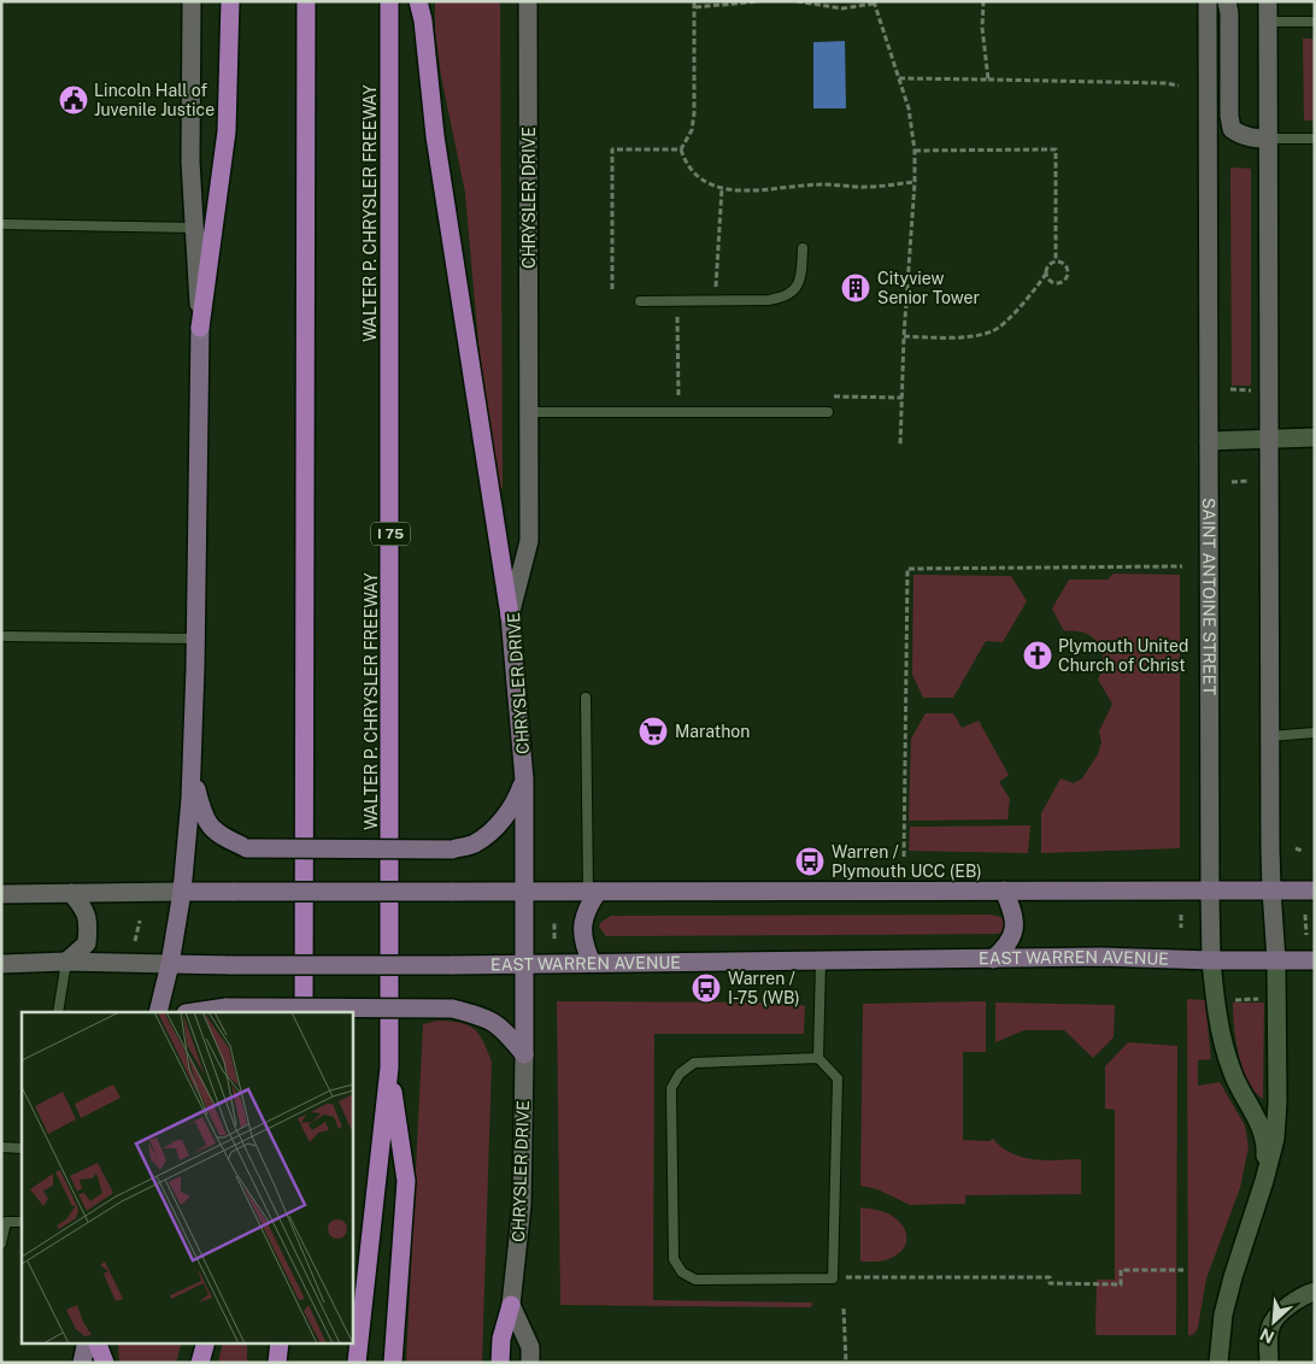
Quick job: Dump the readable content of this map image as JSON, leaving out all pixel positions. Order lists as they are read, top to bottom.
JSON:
{
  "streets": {
    "highway": ["WALTER P. CHRYSLER FREEWAY", "I 75"],
    "main road": ["CHRYSLER DRIVE", "EAST WARREN AVENUE"],
    "street": ["SAINT ANTOINE STREET"]
  },
  "crossings": [
    ["CHRYSLER DRIVE", "EAST WARREN AVENUE"],
    ["SAINT ANTOINE STREET", "EAST WARREN AVENUE"]
  ],
  "places": {
    "public building": ["Lincoln Hall of Juvenile Justice"],
    "building": ["Cityview Senior Tower"],
    "church": ["Plymouth United Church of Christ"],
    "supermarket": ["Marathon"],
    "bus stop": ["Warren / Plymouth UCC (EB)", "Warren / I-75 (WB)"]
  },
  "north": "bottom left"
}
